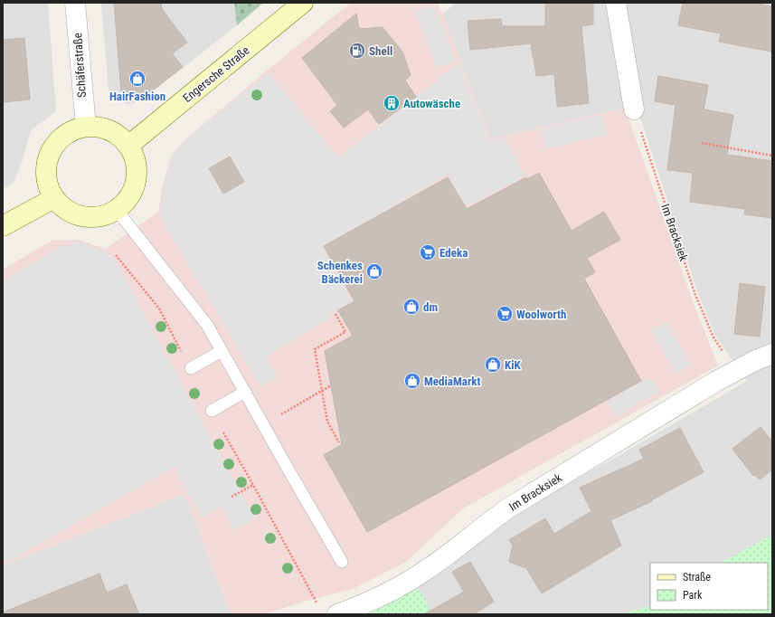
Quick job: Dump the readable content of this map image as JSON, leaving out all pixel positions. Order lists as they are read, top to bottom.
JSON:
{
  "streets": {
    "main road": ["Engersche Straße"],
    "street": ["Schäferstraße", "Im Bracksiek"]
  },
  "crossings": [
    ["Schäferstraße", "Engersche Straße"]
  ],
  "places": {
    "fuel station": ["Shell"],
    "shop": [
      "HairFashion",
      "Schenkes Bäckerei",
      "dm",
      "KiK",
      "MediaMarkt"
    ],
    "building": ["Autowäsche"],
    "supermarket": ["Edeka", "Woolworth"]
  },
  "legend": ["Straße", "Park"]
}
